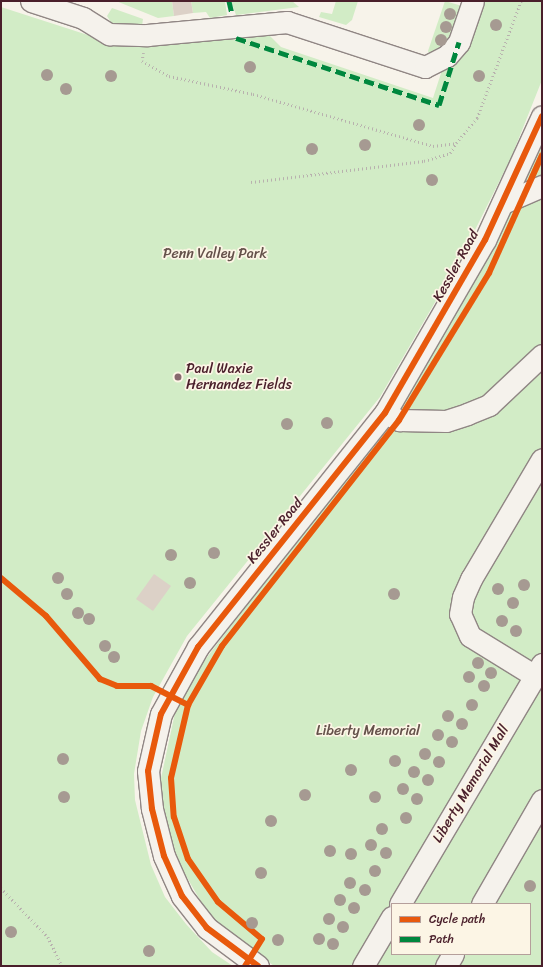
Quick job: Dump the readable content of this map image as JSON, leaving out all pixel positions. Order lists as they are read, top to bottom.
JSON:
{
  "streets": {
    "street": ["Kessler Road", "Liberty Memorial Mall"]
  },
  "parks": ["Penn Valley Park", "Liberty Memorial"],
  "places": ["Paul Waxie Hernandez Fields"],
  "legend": ["Cycle path", "Path"]
}
